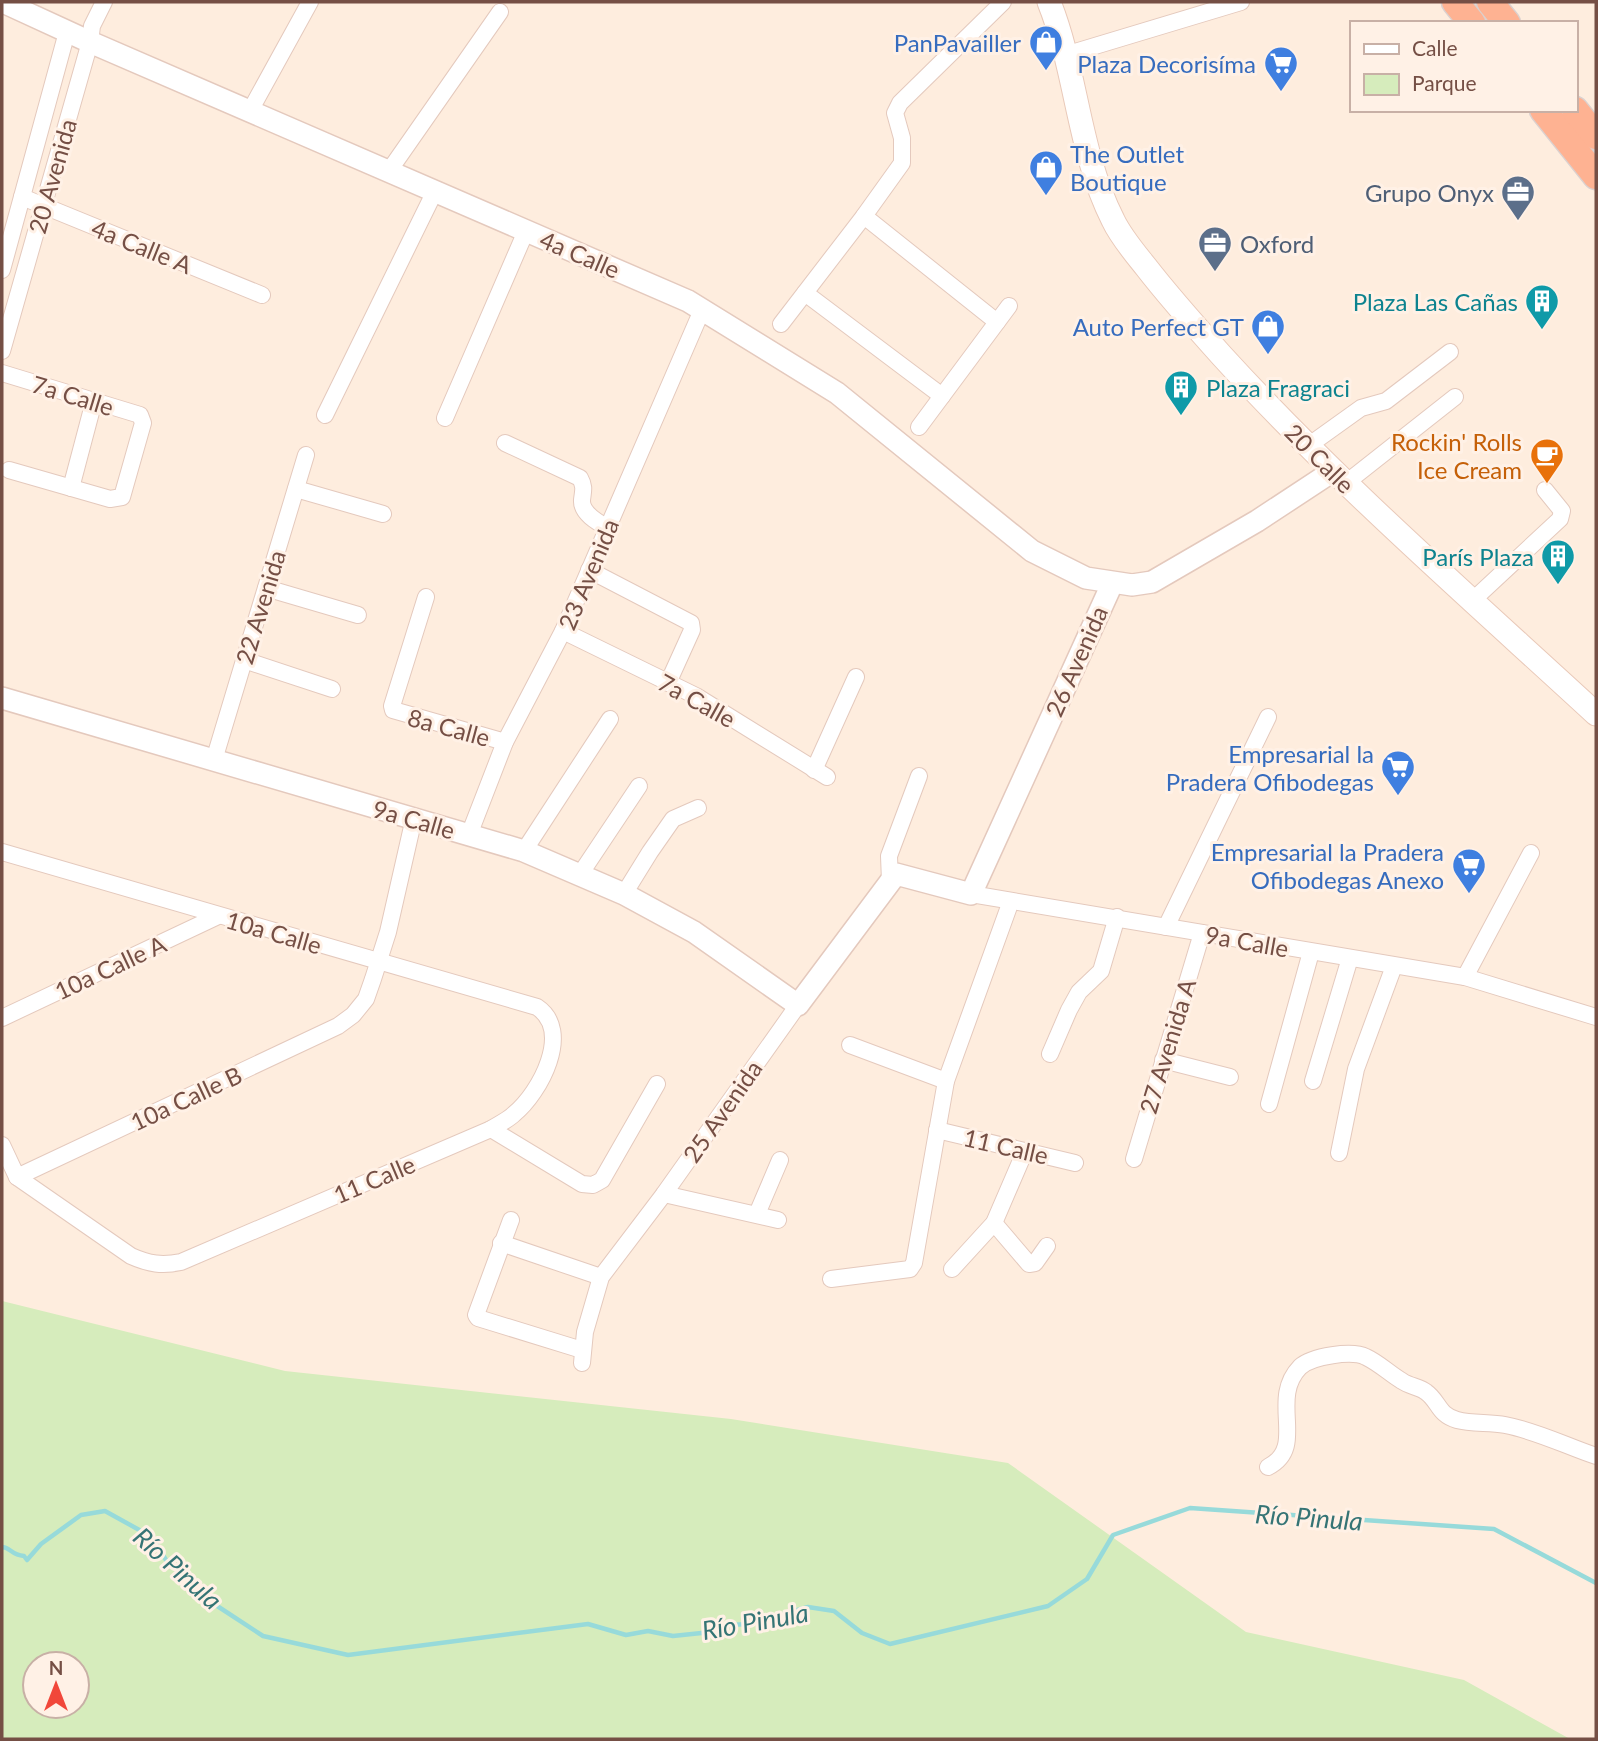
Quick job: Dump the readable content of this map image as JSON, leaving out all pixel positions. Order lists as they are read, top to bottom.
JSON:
{
  "streets": {
    "main road": ["20 Calle"],
    "street": [
      "20 Avenida",
      "4a Calle A",
      "4a Calle",
      "7a Calle",
      "23 Avenida",
      "22 Avenida",
      "26 Avenida",
      "8a Calle",
      "9a Calle",
      "10a Calle",
      "10a Calle A",
      "27 Avenida A",
      "10a Calle B",
      "25 Avenida",
      "11 Calle"
    ]
  },
  "crossings": [
    ["20 Avenida", "4a Calle A"],
    ["20 Avenida", "4a Calle"],
    ["4a Calle", "23 Avenida"],
    ["4a Calle", "26 Avenida"],
    ["7a Calle", "23 Avenida"],
    ["20 Calle", "26 Avenida"],
    ["23 Avenida", "8a Calle"],
    ["23 Avenida", "9a Calle"],
    ["22 Avenida", "9a Calle"],
    ["26 Avenida", "9a Calle"],
    ["9a Calle", "27 Avenida A"],
    ["9a Calle", "25 Avenida"],
    ["10a Calle", "10a Calle A"],
    ["10a Calle", "10a Calle B"],
    ["10a Calle", "11 Calle"],
    ["10a Calle B", "11 Calle"]
  ],
  "water": ["Río Pinula"],
  "places": {
    "shop": ["PanPavailler", "The Outlet Boutique", "Auto Perfect GT"],
    "supermarket": ["Plaza Decorisíma", "Empresarial la Pradera Ofibodegas", "Empresarial la Pradera Ofibodegas Anexo"],
    "office": ["Grupo Onyx", "Oxford"],
    "building": ["Plaza Las Cañas", "Plaza Fragraci", "París Plaza"],
    "cafe": ["Rockin' Rolls Ice Cream"]
  },
  "legend": ["Calle", "Parque"],
  "north": "top"
}
